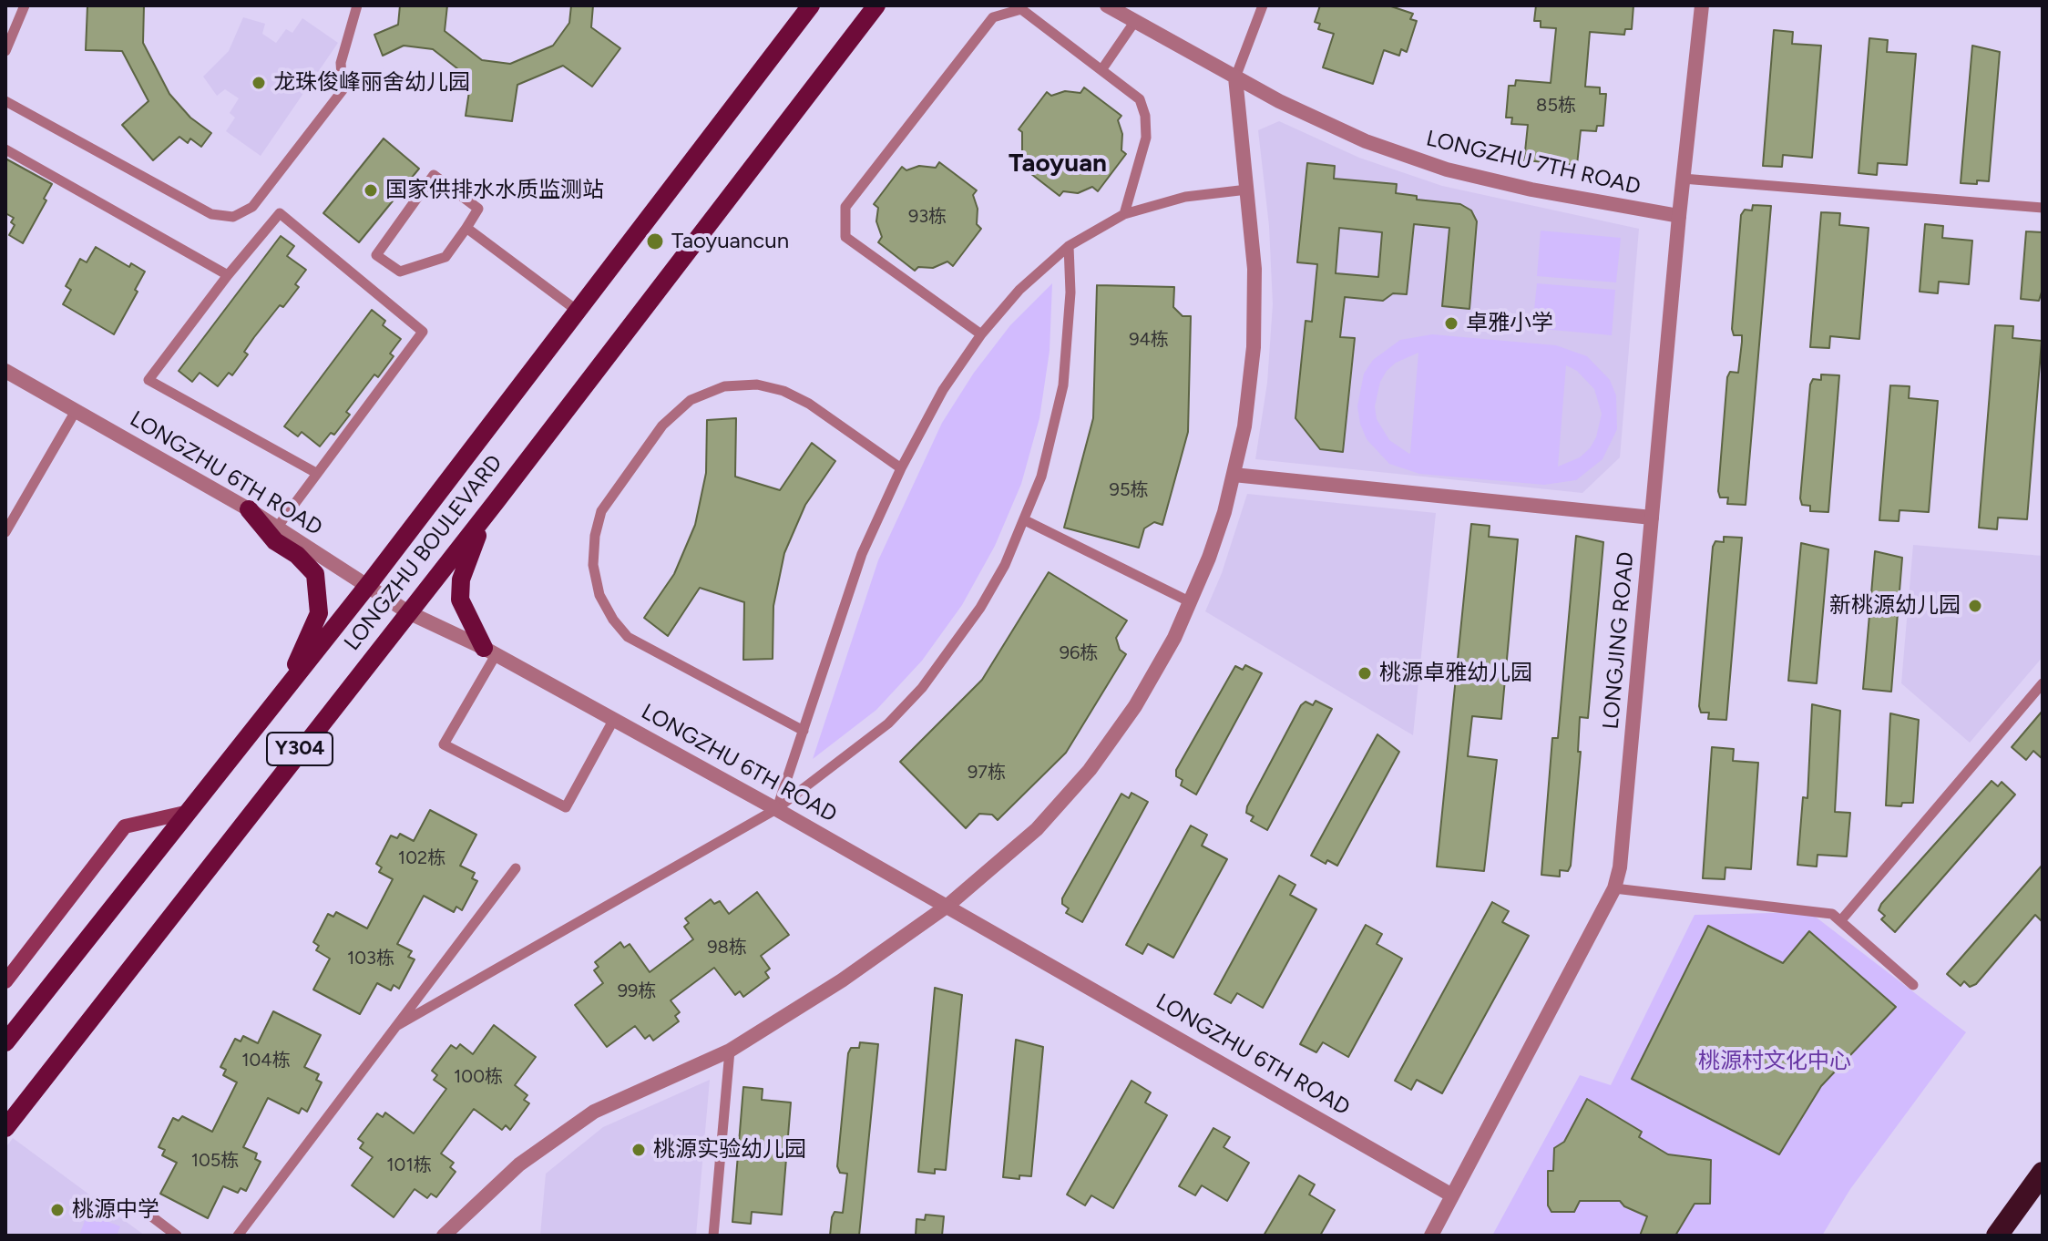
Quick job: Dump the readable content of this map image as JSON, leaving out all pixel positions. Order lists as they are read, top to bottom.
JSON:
{
  "streets": {
    "main road": ["LONGZHU BOULEVARD", "Y304"],
    "street": ["LONGZHU 7TH ROAD", "LONGZHU 6TH ROAD", "LONGJING ROAD"]
  },
  "crossings": [
    ["LONGZHU 7TH ROAD", "LONGJING ROAD"],
    ["LONGZHU 6TH ROAD", "LONGZHU BOULEVARD"],
    ["LONGZHU 6TH ROAD", "LONGJING ROAD"]
  ],
  "districts": ["Taoyuan"],
  "parks": ["桃源村文化中心"],
  "places": [
    "龙珠俊峰丽舍幼儿园",
    "国家供排水水质监测站",
    "Taoyuancun",
    "卓雅小学",
    "新桃源幼儿园",
    "桃源卓雅幼儿园",
    "桃源实验幼儿园",
    "桃源中学"
  ],
  "house_numbers": [
    "85栋",
    "93栋",
    "94栋",
    "95栋",
    "96栋",
    "97栋",
    "102栋",
    "98栋",
    "103栋",
    "99栋",
    "104栋",
    "100栋",
    "105栋",
    "101栋"
  ]
}
